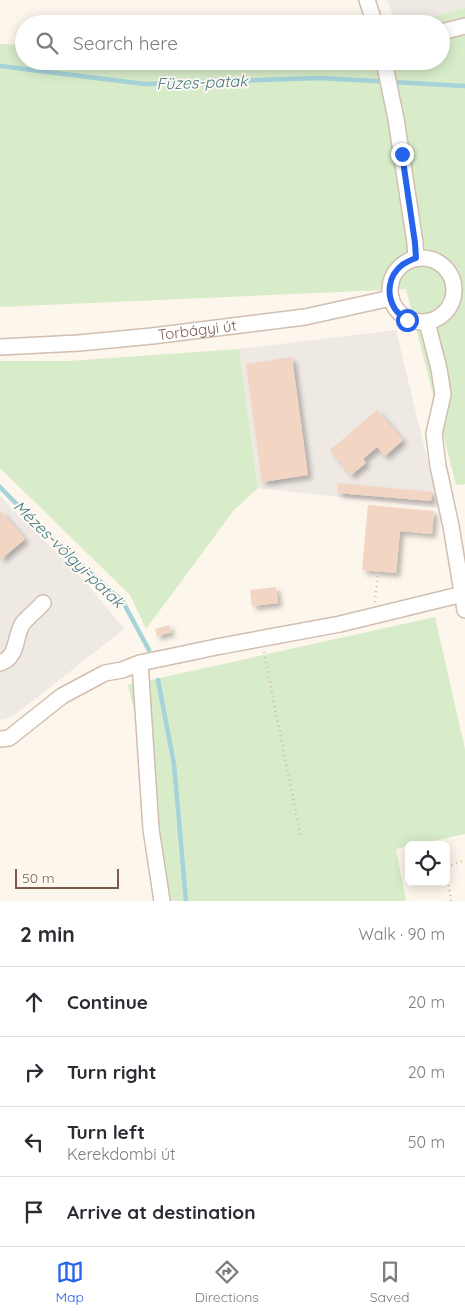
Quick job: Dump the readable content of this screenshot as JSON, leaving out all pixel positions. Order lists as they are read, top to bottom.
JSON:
{
  "streets": {
    "street": ["Torbágyi út"]
  },
  "water": ["Füzes-patak", "Mézes-völgyi-patak"],
  "scale_bar": "50 m",
  "page": {
    "search": "Search here",
    "scale": "50 m",
    "heading": ["2 min", "Walk · 90 m"],
    "list": [
      ["Continue", "20 m"],
      ["Turn right", "20 m"],
      ["Turn left", "Kerekdombi út", "50 m"],
      "Arrive at destination"
    ],
    "nav": ["Map", "Directions", "Saved"]
  }
}
